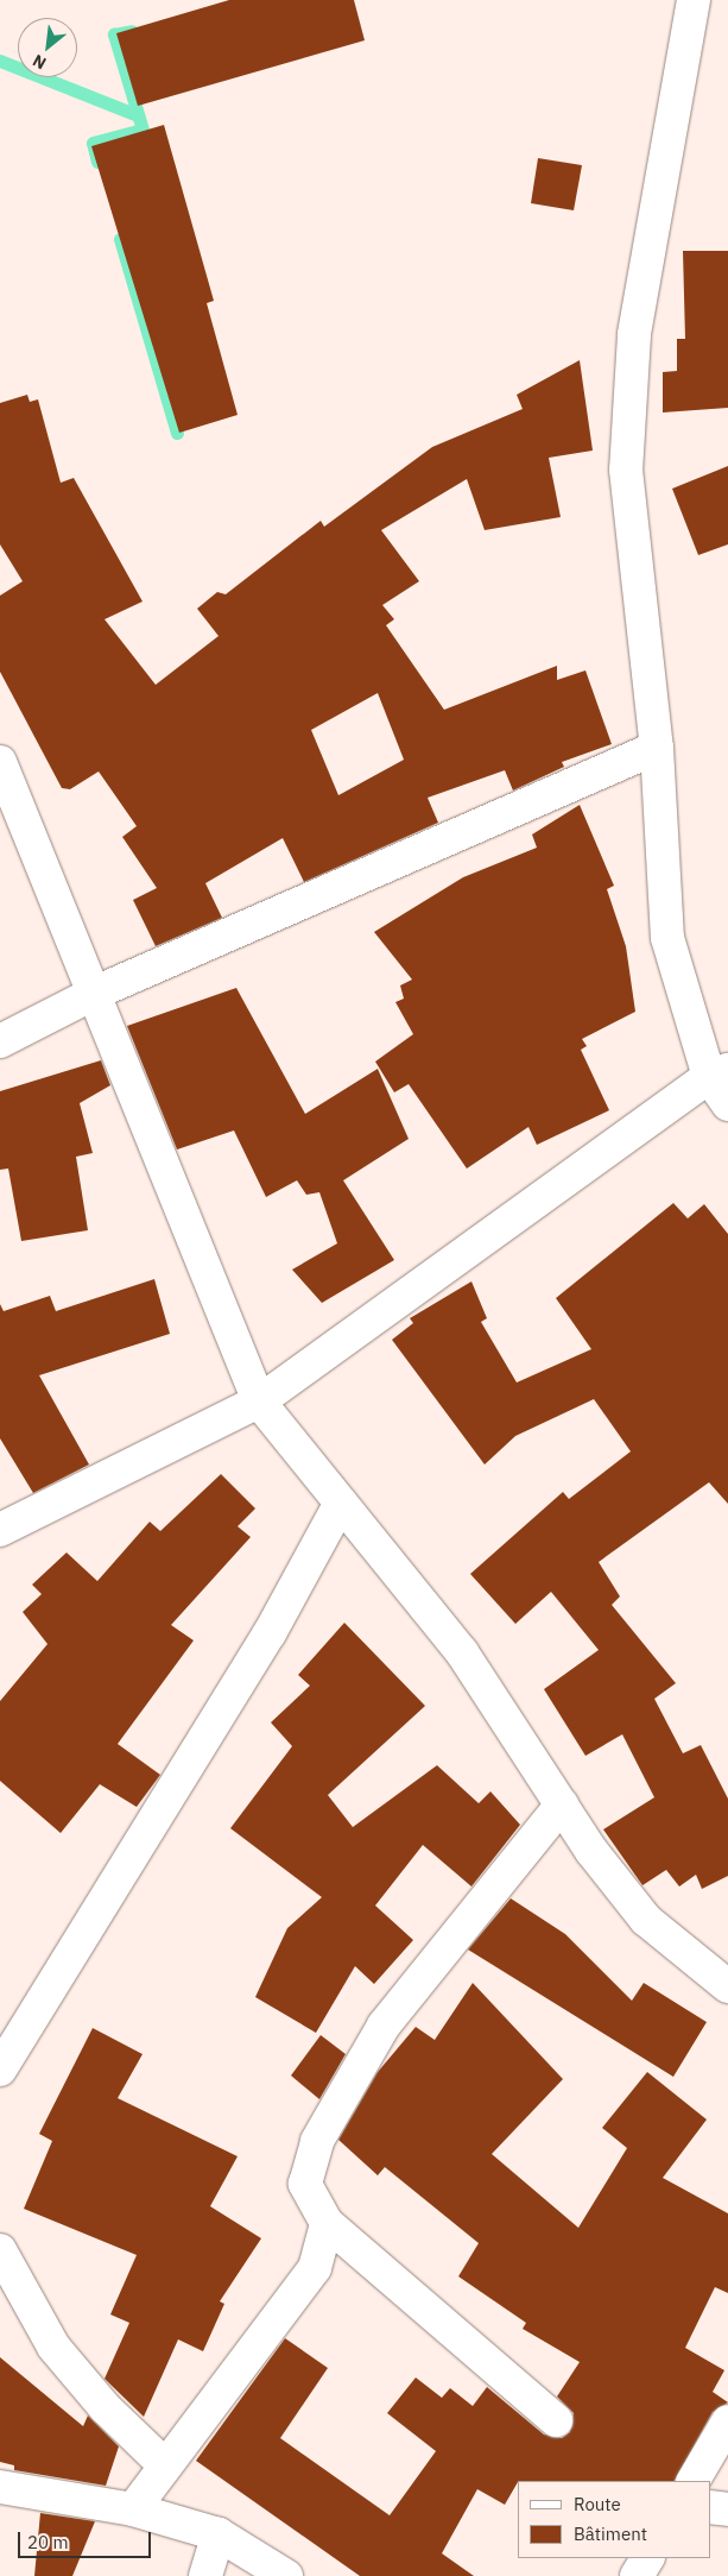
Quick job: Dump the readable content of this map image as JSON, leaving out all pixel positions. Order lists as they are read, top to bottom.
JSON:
{
  "legend": ["Route", "Bâtiment"],
  "scale_bar": "20 m",
  "north": "bottom left"
}
